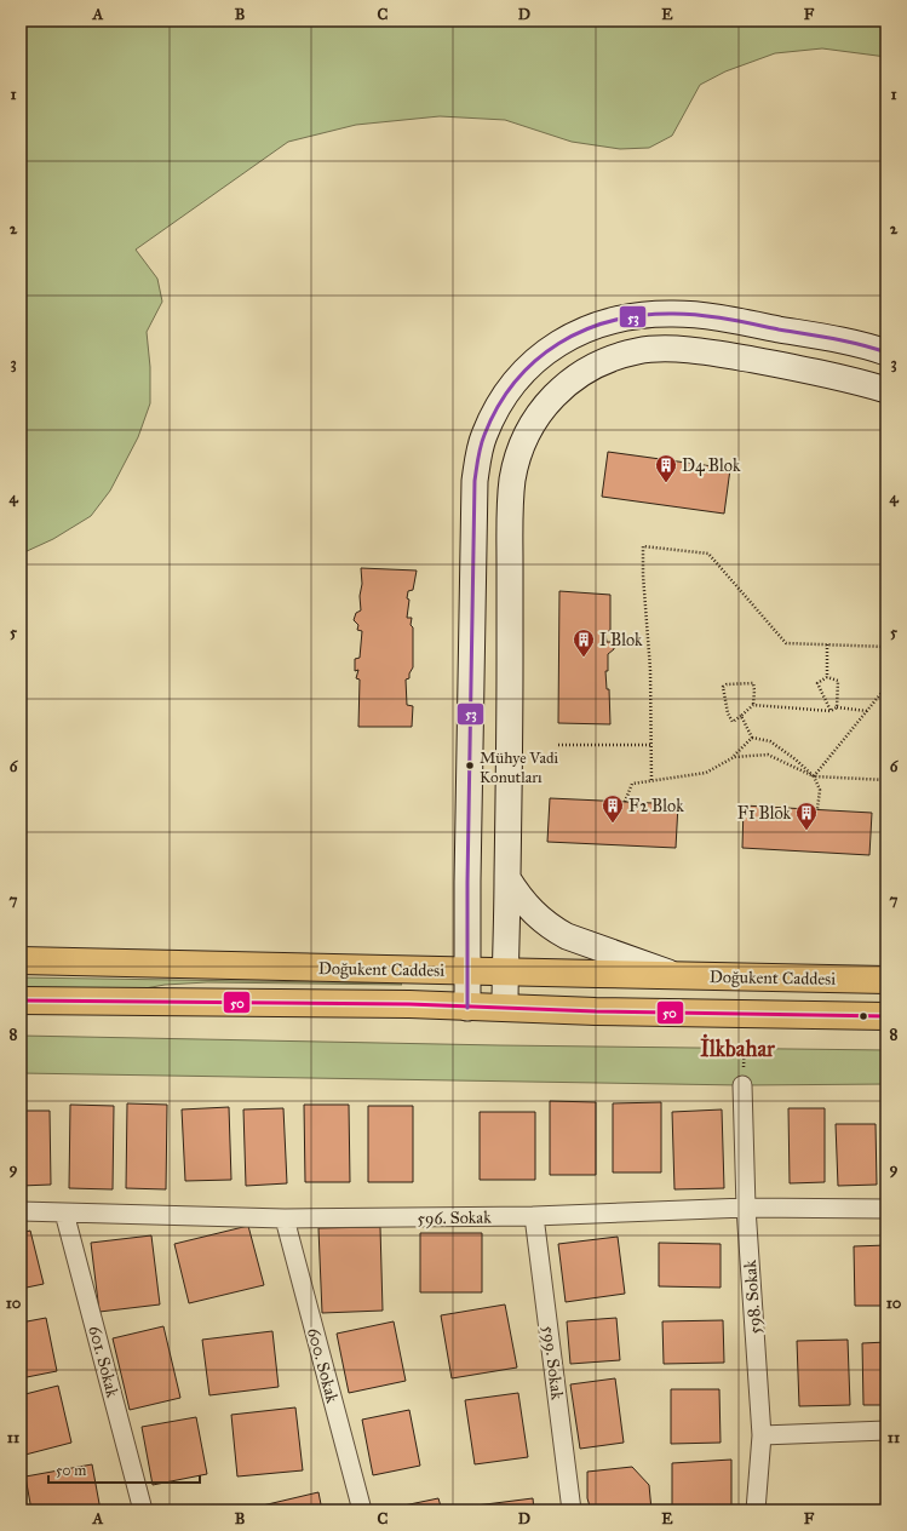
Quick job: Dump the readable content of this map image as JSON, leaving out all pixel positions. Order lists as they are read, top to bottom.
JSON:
{
  "streets": {
    "main road": ["Doğukent Caddesi"],
    "street": [
      "596. Sokak",
      "598. Sokak",
      "601. Sokak",
      "599. Sokak",
      "600. Sokak"
    ]
  },
  "crossings": [
    ["596. Sokak", "598. Sokak"],
    ["596. Sokak", "601. Sokak"],
    ["596. Sokak", "599. Sokak"],
    ["596. Sokak", "600. Sokak"]
  ],
  "districts": ["İlkbahar"],
  "places": {
    "building": [
      "D4 Blok",
      "I Blok",
      "F2 Blok",
      "F1 Blok"
    ],
    "other": ["Mühye Vadi Konutları"]
  },
  "lines": ["transit line 53", "transit line 50"],
  "scale_bar": "50 m",
  "grid": {
    "columns": [
      "A",
      "B",
      "C",
      "D",
      "E",
      "F"
    ],
    "rows": [
      "1",
      "2",
      "3",
      "4",
      "5",
      "6",
      "7",
      "8",
      "9",
      "10",
      "11"
    ]
  }
}
